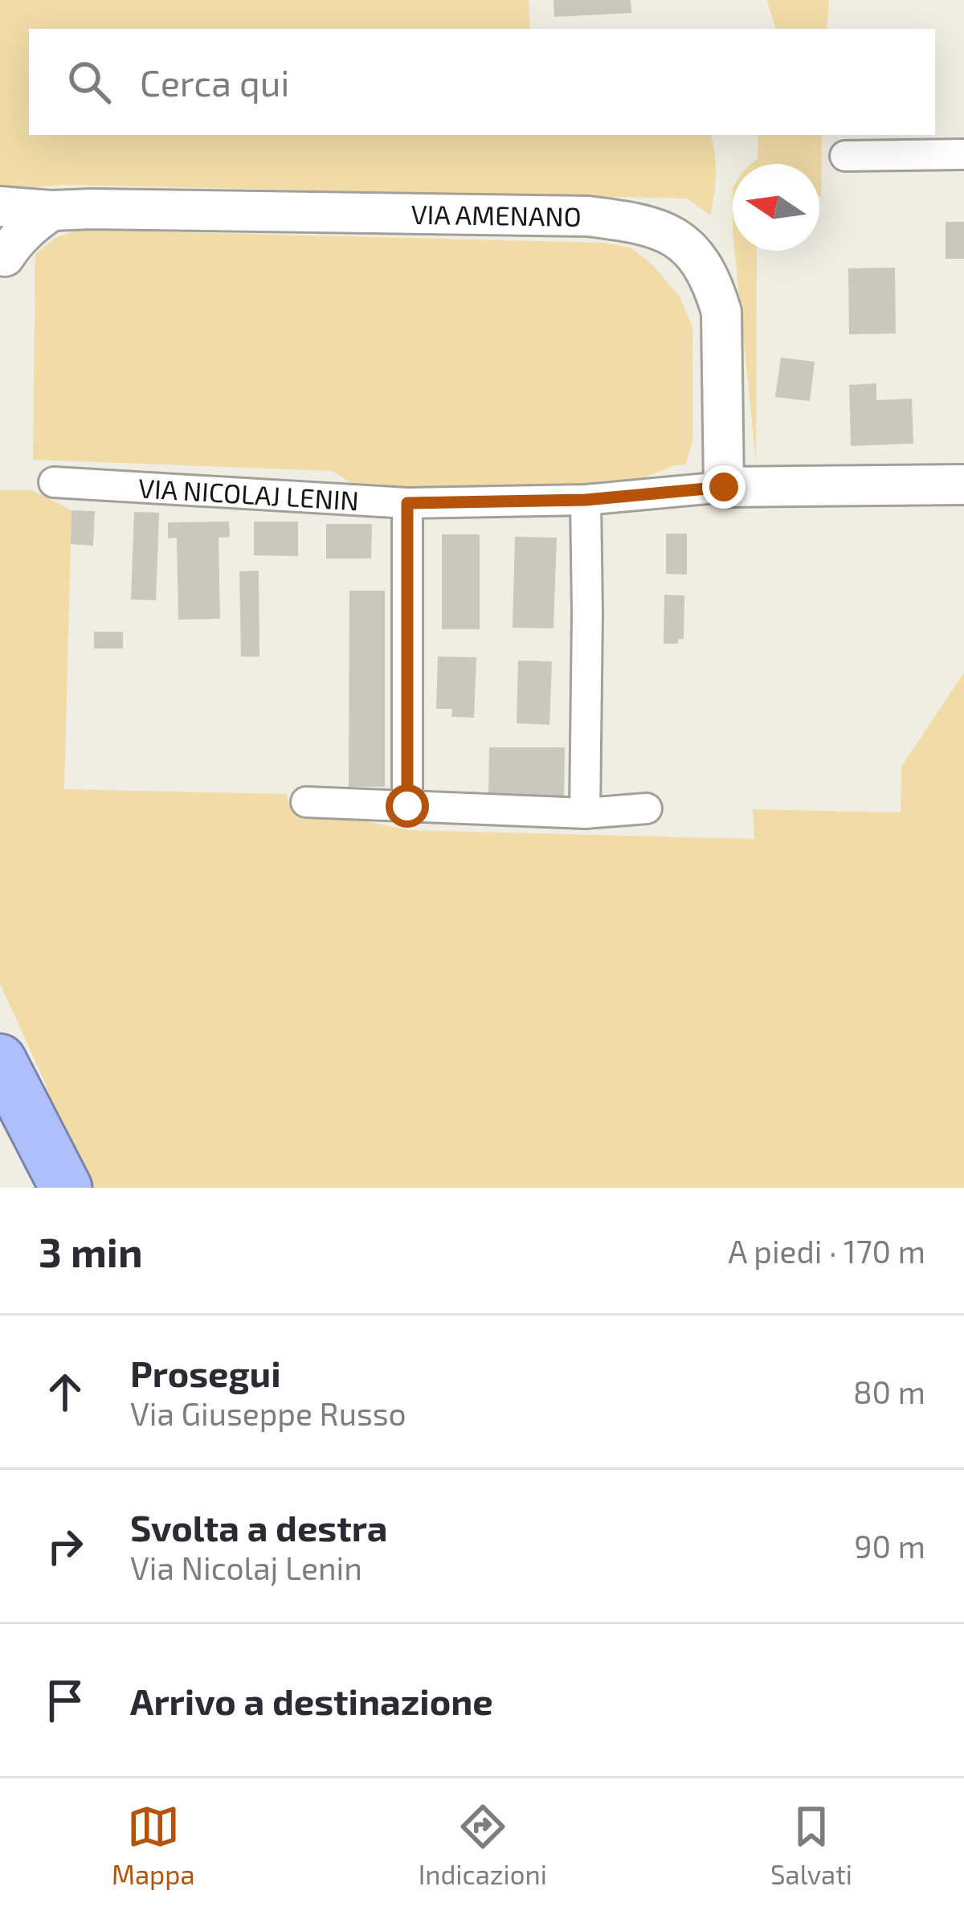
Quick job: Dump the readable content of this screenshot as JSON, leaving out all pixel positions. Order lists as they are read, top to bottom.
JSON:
{
  "streets": {
    "main road": ["VIA AMENANO", "VIA NICOLAJ LENIN"]
  },
  "crossings": [
    ["VIA AMENANO", "VIA NICOLAJ LENIN"]
  ],
  "north": "left",
  "page": {
    "search": "Cerca qui",
    "heading": ["3 min", "A piedi · 170 m"],
    "list": [
      ["Prosegui", "Via Giuseppe Russo", "80 m"],
      ["Svolta a destra", "Via Nicolaj Lenin", "90 m"],
      "Arrivo a destinazione"
    ],
    "nav": ["Mappa", "Indicazioni", "Salvati"]
  }
}
